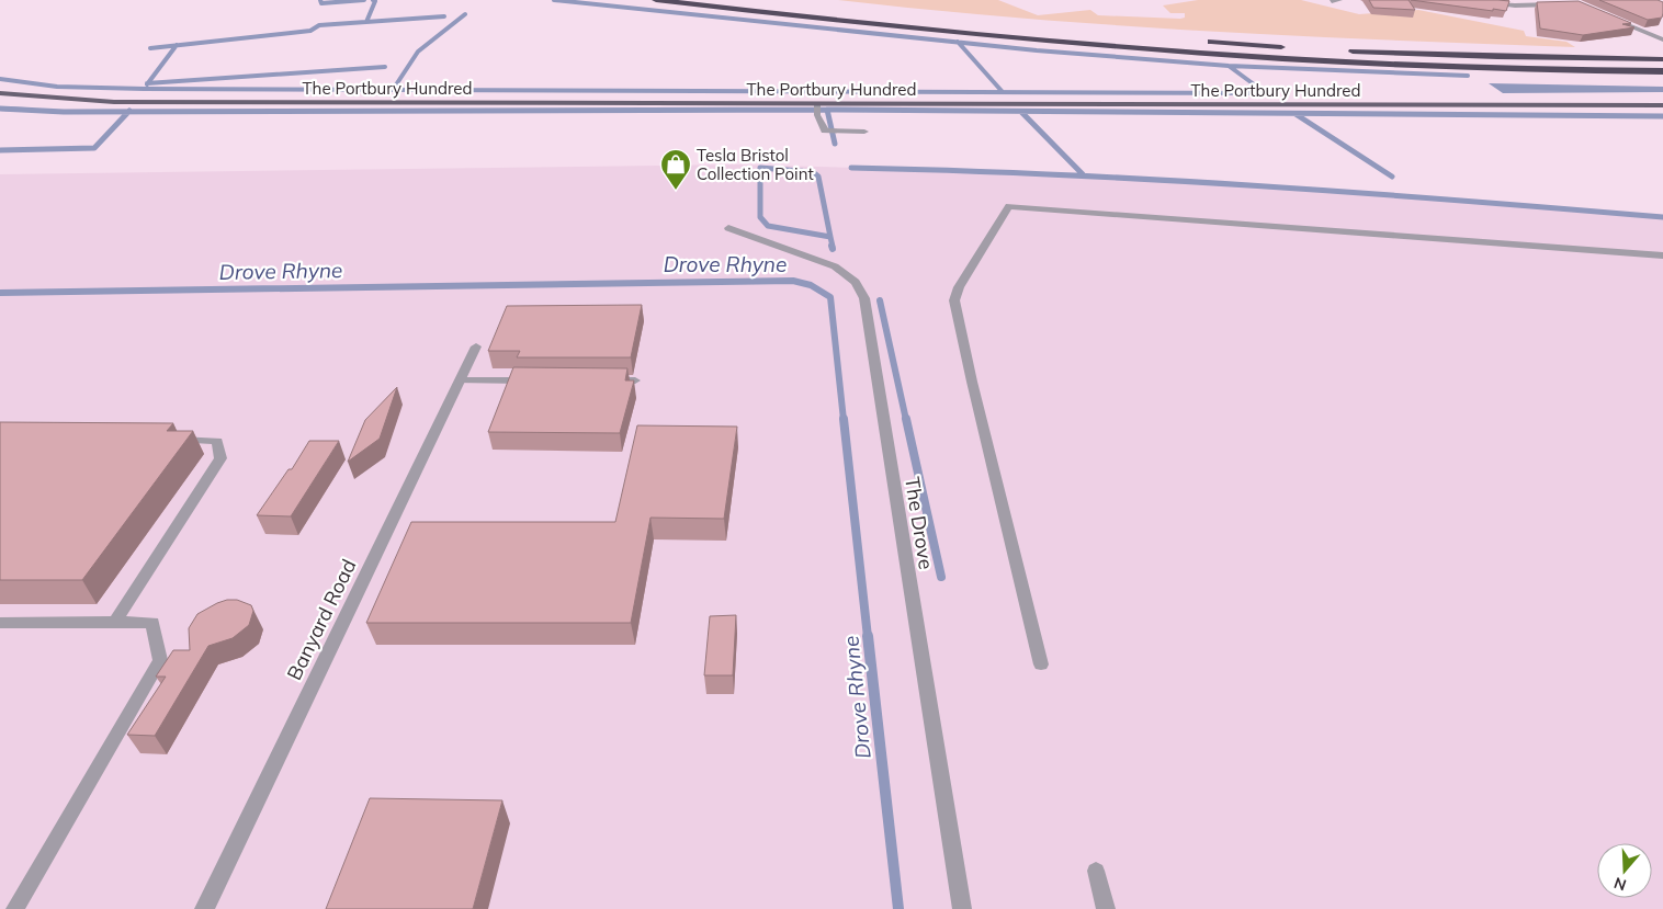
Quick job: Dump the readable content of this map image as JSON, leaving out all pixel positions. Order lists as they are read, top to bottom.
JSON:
{
  "streets": {
    "main road": ["The Portbury Hundred"],
    "street": ["Banyard Road"],
    "lane": ["The Drove"]
  },
  "water": ["Drove Rhyne"],
  "places": {
    "shop": ["Tesla Bristol Collection Point"]
  },
  "north": "bottom"
}
